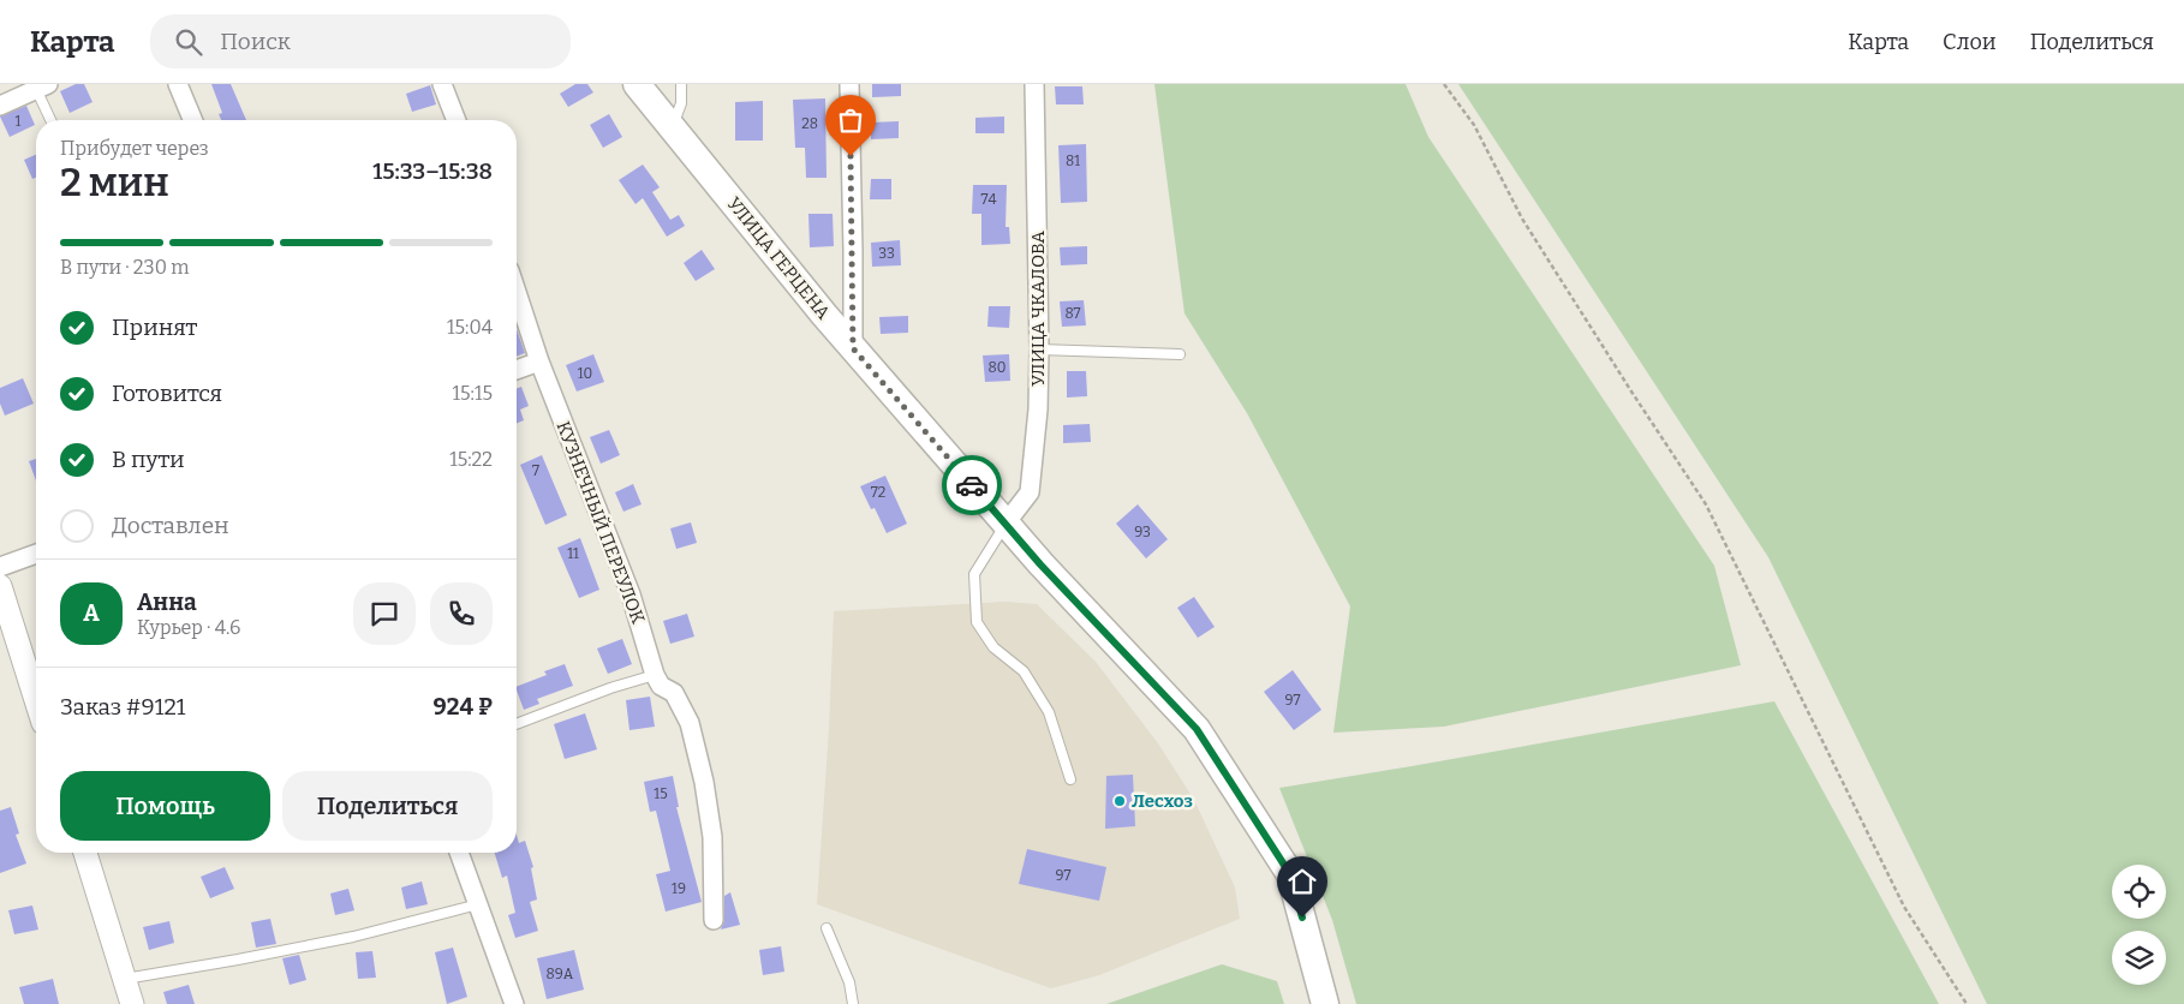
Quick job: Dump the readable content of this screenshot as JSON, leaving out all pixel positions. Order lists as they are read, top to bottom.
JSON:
{
  "streets": {
    "main road": ["УЛИЦА ГЕРЦЕНА"],
    "street": ["УЛИЦА ЧКАЛОВА", "КУЗНЕЧНЫЙ ПЕРЕУЛОК"]
  },
  "crossings": [
    ["УЛИЦА ГЕРЦЕНА", "УЛИЦА ЧКАЛОВА"]
  ],
  "places": ["Лесхоз"],
  "house_numbers": [
    "1",
    "28",
    "81",
    "74",
    "33",
    "87",
    "80",
    "10",
    "7",
    "72",
    "93",
    "11",
    "97",
    "15",
    "97",
    "19",
    "89А"
  ],
  "page": {
    "header": "Карта",
    "search": "Поиск",
    "nav": ["Карта", "Слои", "Поделиться"],
    "heading": ["2 мин", "Прибудет через", "15:33–15:38"],
    "panel": [
      "Анна",
      "Курьер · 4.6",
      "Заказ #9121",
      "924 ₽"
    ],
    "bar": "В пути · 230 m",
    "list": [
      ["Принят", "15:04"],
      ["Готовится", "15:15"],
      ["В пути", "15:22"],
      "Доставлен"
    ],
    "round": "А",
    "buttons": ["Помощь", "Поделиться"]
  }
}
